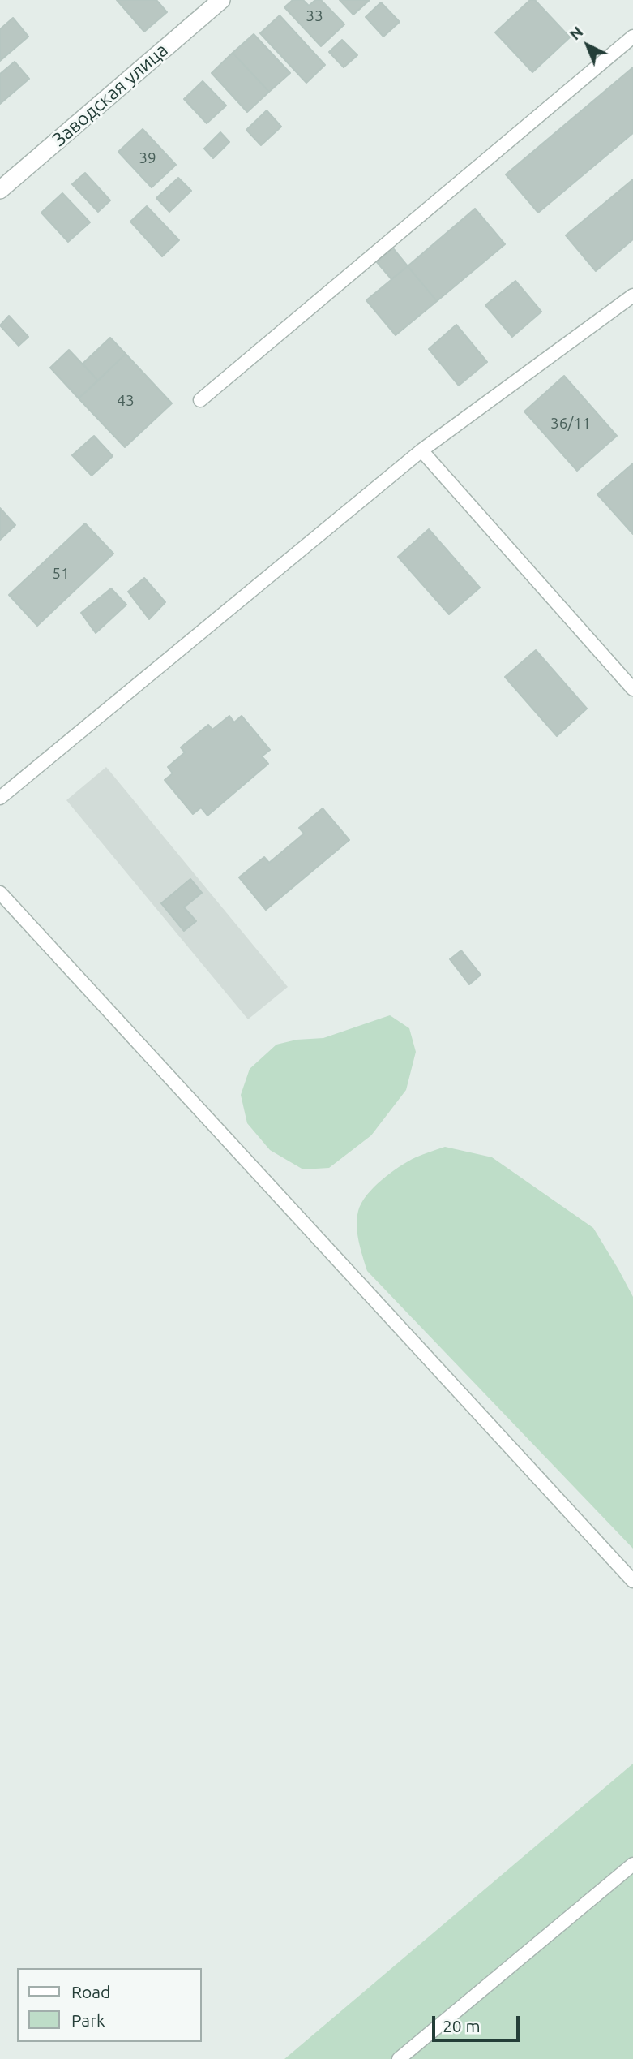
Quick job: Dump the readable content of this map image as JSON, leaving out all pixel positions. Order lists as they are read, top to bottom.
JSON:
{
  "streets": {
    "street": ["Заводская улица"]
  },
  "house_numbers": [
    "33",
    "39",
    "43",
    "36/11",
    "51"
  ],
  "legend": ["Road", "Park"],
  "scale_bar": "20 m",
  "north": "top left"
}
